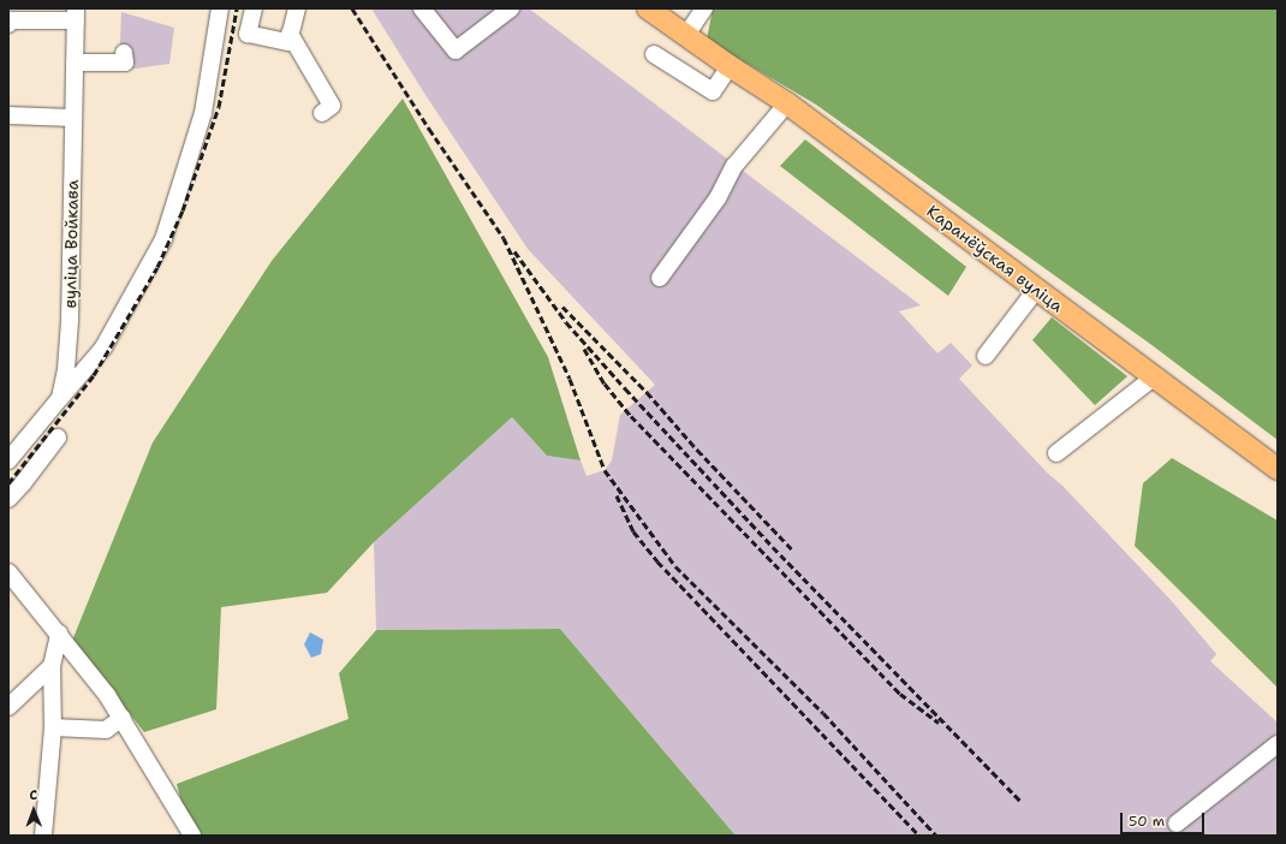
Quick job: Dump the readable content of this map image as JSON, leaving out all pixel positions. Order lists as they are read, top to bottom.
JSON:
{
  "streets": {
    "main road": ["Каранёўская вуліца"],
    "street": ["вуліца Войкава"]
  },
  "scale_bar": "50 m",
  "north": "top"
}
